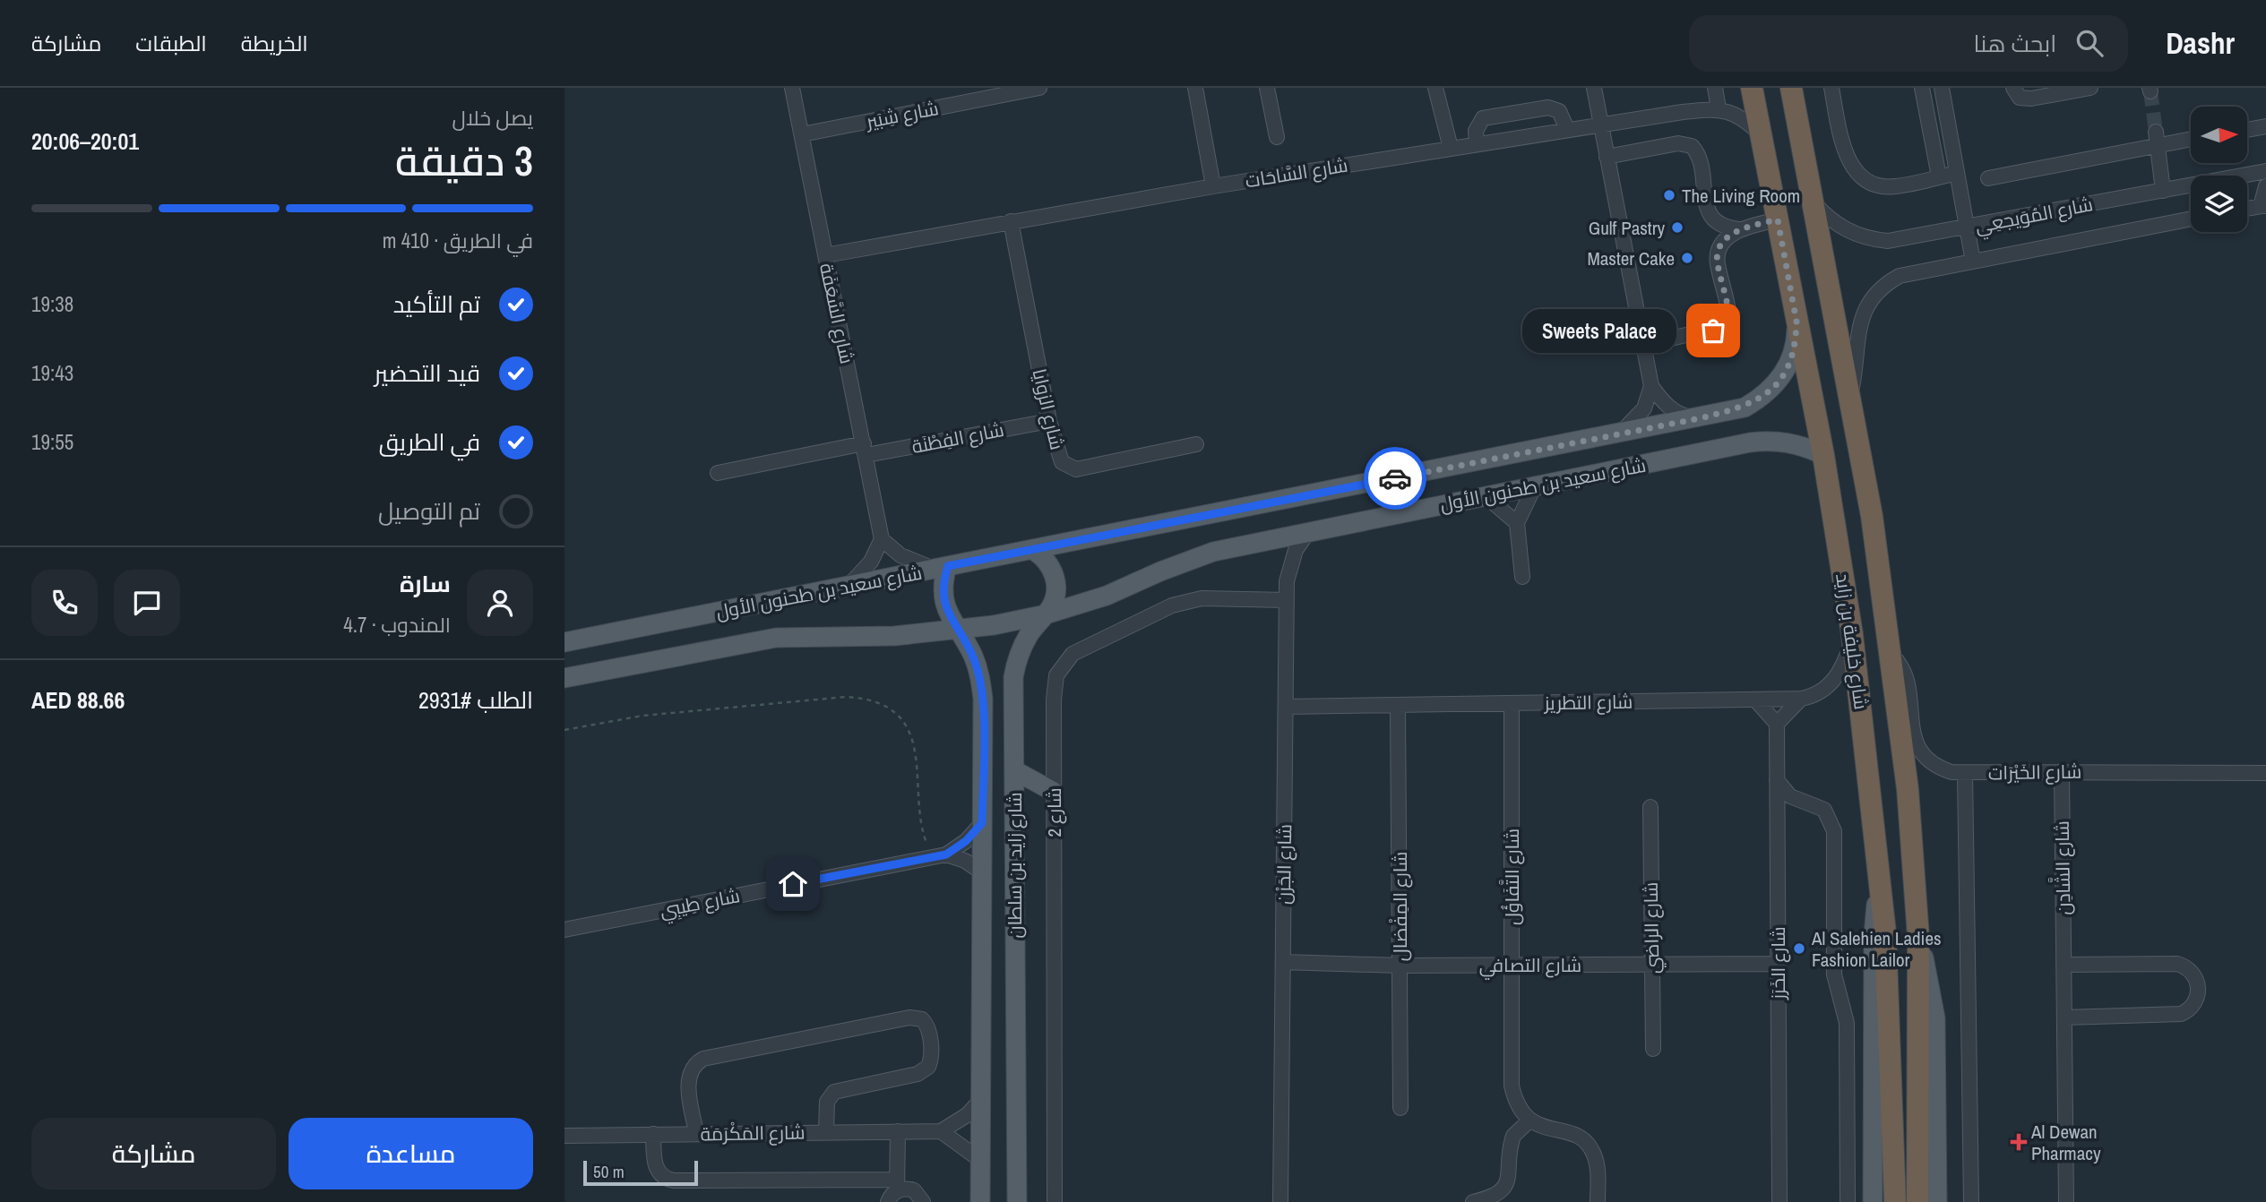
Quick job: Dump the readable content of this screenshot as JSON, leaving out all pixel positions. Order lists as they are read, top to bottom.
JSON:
{
  "streets": {
    "highway": ["شارع خليفة بن زايد"],
    "main road": ["شارع سعيد بن طحنون الأول", "شارع زايد بن سلطان"],
    "street": [
      "شارع شِبَير",
      "شارع السَّاحَات",
      "شارع المُوَيجعِي",
      "شارع السَّعَفَة",
      "شارع الزوايا",
      "شارع الفِطْنَة",
      "شارع التطريز",
      "شارع الخَيْرَات",
      "شارع 2",
      "شارع الجَرْن",
      "شارع الشَّادِن",
      "شارع التَّفَاؤُل",
      "شارع طِيبِي",
      "شارع المِفْضال",
      "شارع الراضي",
      "شارع الخَرَز",
      "شارع التصافي",
      "شارع المَكْرَمَة"
    ]
  },
  "crossings": [
    ["شارع شِبَير", "شارع السَّعَفَة"],
    ["شارع السَّاحَات", "شارع السَّعَفَة"],
    ["شارع السَّاحَات", "شارع الزوايا"],
    ["شارع المُوَيجعِي", "شارع خليفة بن زايد"],
    ["شارع السَّعَفَة", "شارع الفِطْنَة"],
    ["شارع الزوايا", "شارع الفِطْنَة"],
    ["شارع سعيد بن طحنون الأول", "شارع خليفة بن زايد"],
    ["شارع سعيد بن طحنون الأول", "شارع الجَرْن"],
    ["شارع سعيد بن طحنون الأول", "شارع زايد بن سلطان"],
    ["شارع خليفة بن زايد", "شارع التطريز"],
    ["شارع خليفة بن زايد", "شارع الخَيْرَات"],
    ["شارع التطريز", "شارع الجَرْن"],
    ["شارع التطريز", "شارع التَّفَاؤُل"],
    ["شارع التطريز", "شارع المِفْضال"],
    ["شارع الخَيْرَات", "شارع الشَّادِن"],
    ["شارع 2", "شارع الجَرْن"],
    ["شارع الجَرْن", "شارع التصافي"],
    ["شارع زايد بن سلطان", "شارع طِيبِي"],
    ["شارع التَّفَاؤُل", "شارع التصافي"],
    ["شارع المِفْضال", "شارع التصافي"],
    ["شارع الراضي", "شارع التصافي"],
    ["شارع الخَرَز", "شارع التصافي"]
  ],
  "places": {
    "other": [
      "The Living Room",
      "Gulf Pastry",
      "Master Cake",
      "Sweets Palace",
      "Al Salehien Ladies Fashion Lailor"
    ],
    "health": ["Al Dewan Pharmacy"]
  },
  "scale_bar": "50 m",
  "north": "right",
  "page": {
    "header": "Dashr",
    "search": "ابحث هنا",
    "nav": ["الخريطة", "الطبقات", "مشاركة"],
    "heading": ["3 دقيقة", "يصل خلال", "20:01–20:06"],
    "panel": [
      "سارة",
      "المندوب · 4.7",
      "الطلب #2931",
      "AED 88.66"
    ],
    "bar": "في الطريق · 410 m",
    "list": [
      ["تم التأكيد", "19:38"],
      ["قيد التحضير", "19:43"],
      ["في الطريق", "19:55"],
      "تم التوصيل"
    ],
    "bubble": "Sweets Palace",
    "buttons": ["مساعدة", "مشاركة"],
    "scale": "50 m"
  }
}
